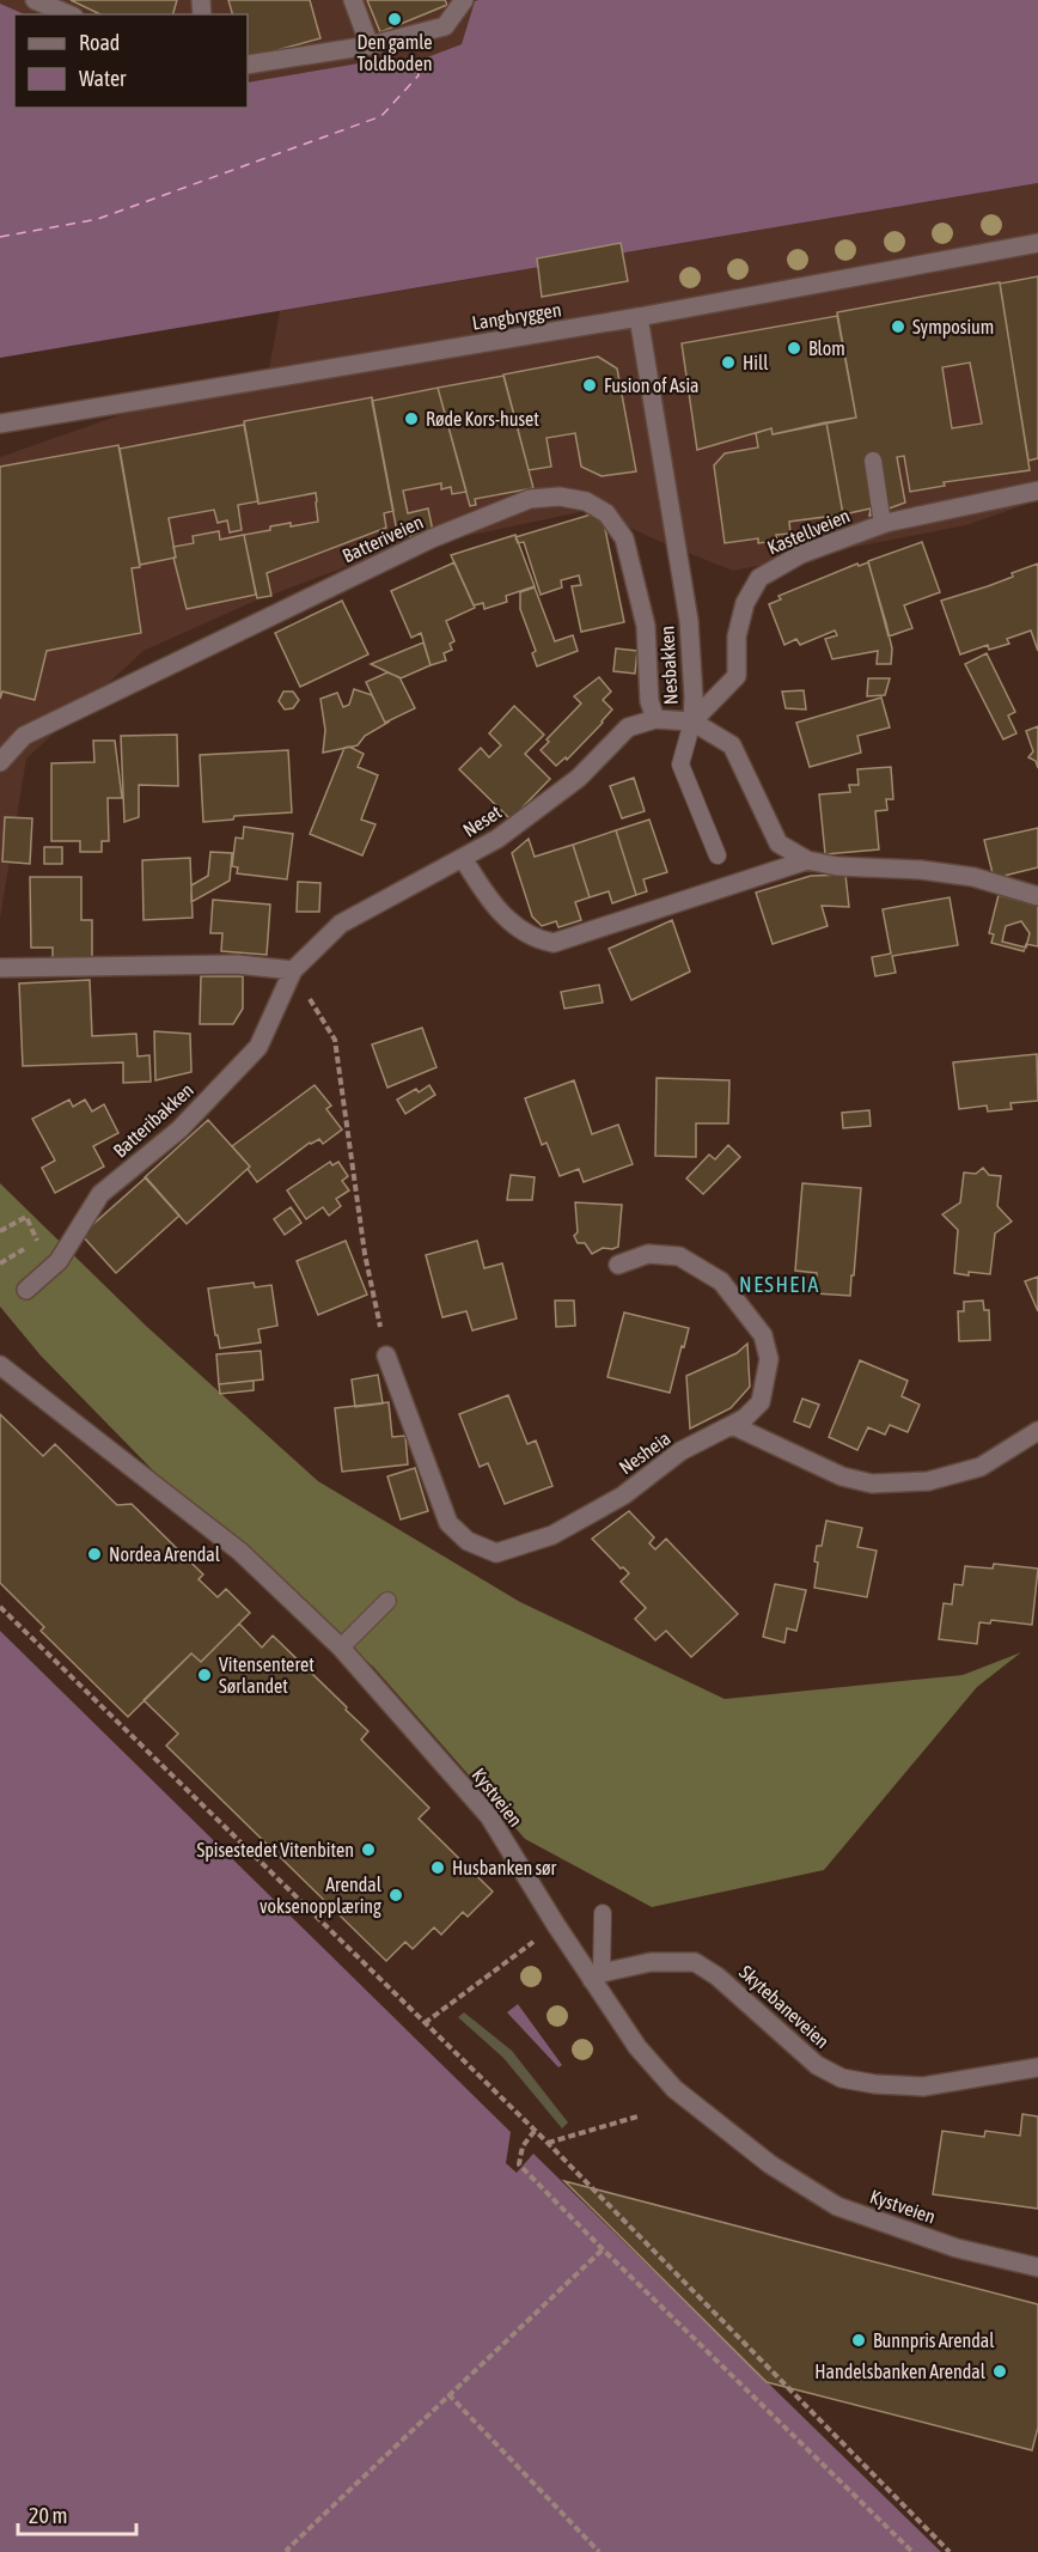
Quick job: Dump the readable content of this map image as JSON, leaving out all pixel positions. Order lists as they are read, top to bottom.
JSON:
{
  "streets": {
    "street": [
      "Langbryggen",
      "Kastellveien",
      "Batteriveien",
      "Nesbakken",
      "Neset",
      "Batteribakken",
      "Nesheia",
      "Kystveien",
      "Skytebaneveien"
    ]
  },
  "crossings": [
    ["Langbryggen", "Nesbakken"],
    ["Kastellveien", "Nesbakken"],
    ["Kastellveien", "Neset"],
    ["Batteriveien", "Neset"],
    ["Nesbakken", "Neset"],
    ["Neset", "Batteribakken"],
    ["Kystveien", "Skytebaneveien"]
  ],
  "districts": ["NESHEIA"],
  "places": [
    "Den gamle Toldboden",
    "Symposium",
    "Blom",
    "Hill",
    "Fusion of Asia",
    "Røde Kors-huset",
    "Nordea Arendal",
    "Vitensenteret Sørlandet",
    "Spisestedet Vitenbiten",
    "Husbanken sør",
    "Arendal voksenopplæring",
    "Bunnpris Arendal",
    "Handelsbanken Arendal"
  ],
  "legend": ["Road", "Water"],
  "scale_bar": "20 m"
}
